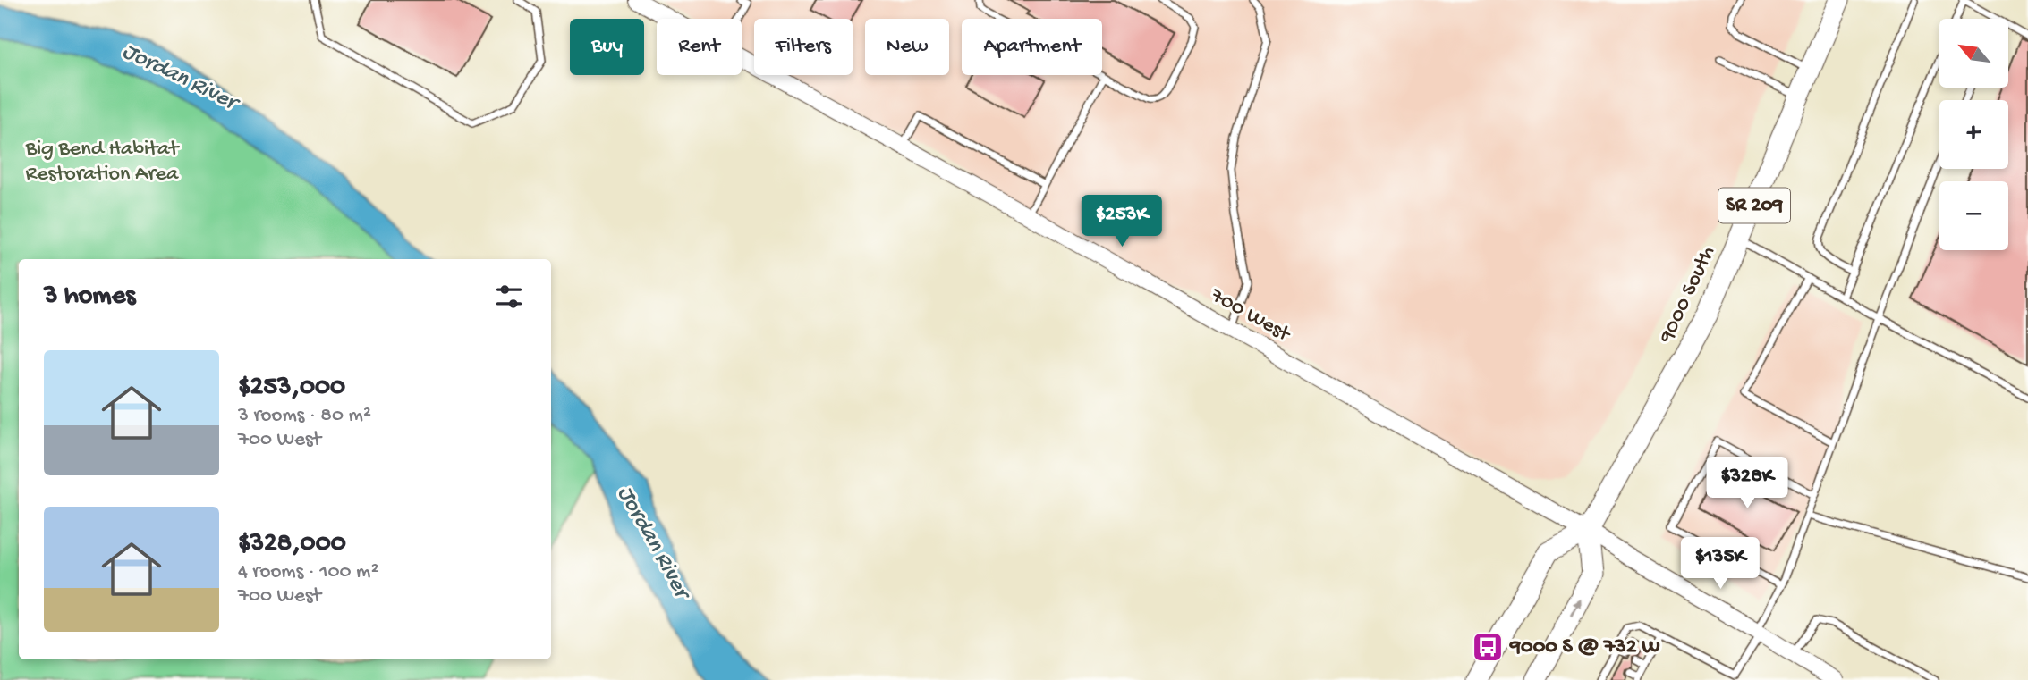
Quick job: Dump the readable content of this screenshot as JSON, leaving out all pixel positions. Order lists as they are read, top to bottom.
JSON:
{
  "streets": {
    "main road": ["SR 209", "9000 South"],
    "street": ["700 West"]
  },
  "crossings": [
    ["9000 South", "700 West"]
  ],
  "water": ["Jordan River"],
  "parks": ["Big Bend Habitat Restoration Area"],
  "places": {
    "bus stop": ["9000 S @ 732 W"]
  },
  "north": "top left",
  "page": {
    "map_buttons": ["+", "−"],
    "chip": [
      "Buy",
      "Rent",
      "Filters",
      "New",
      "Apartment"
    ],
    "price": ["$253K", "$328K", "$135K"],
    "heading": "3 homes",
    "list": [
      {
        "name": "$253,000",
        "note": "3 rooms · 80 m² · 700 West"
      },
      {
        "name": "$328,000",
        "note": "4 rooms · 100 m² · 700 West"
      }
    ]
  }
}
